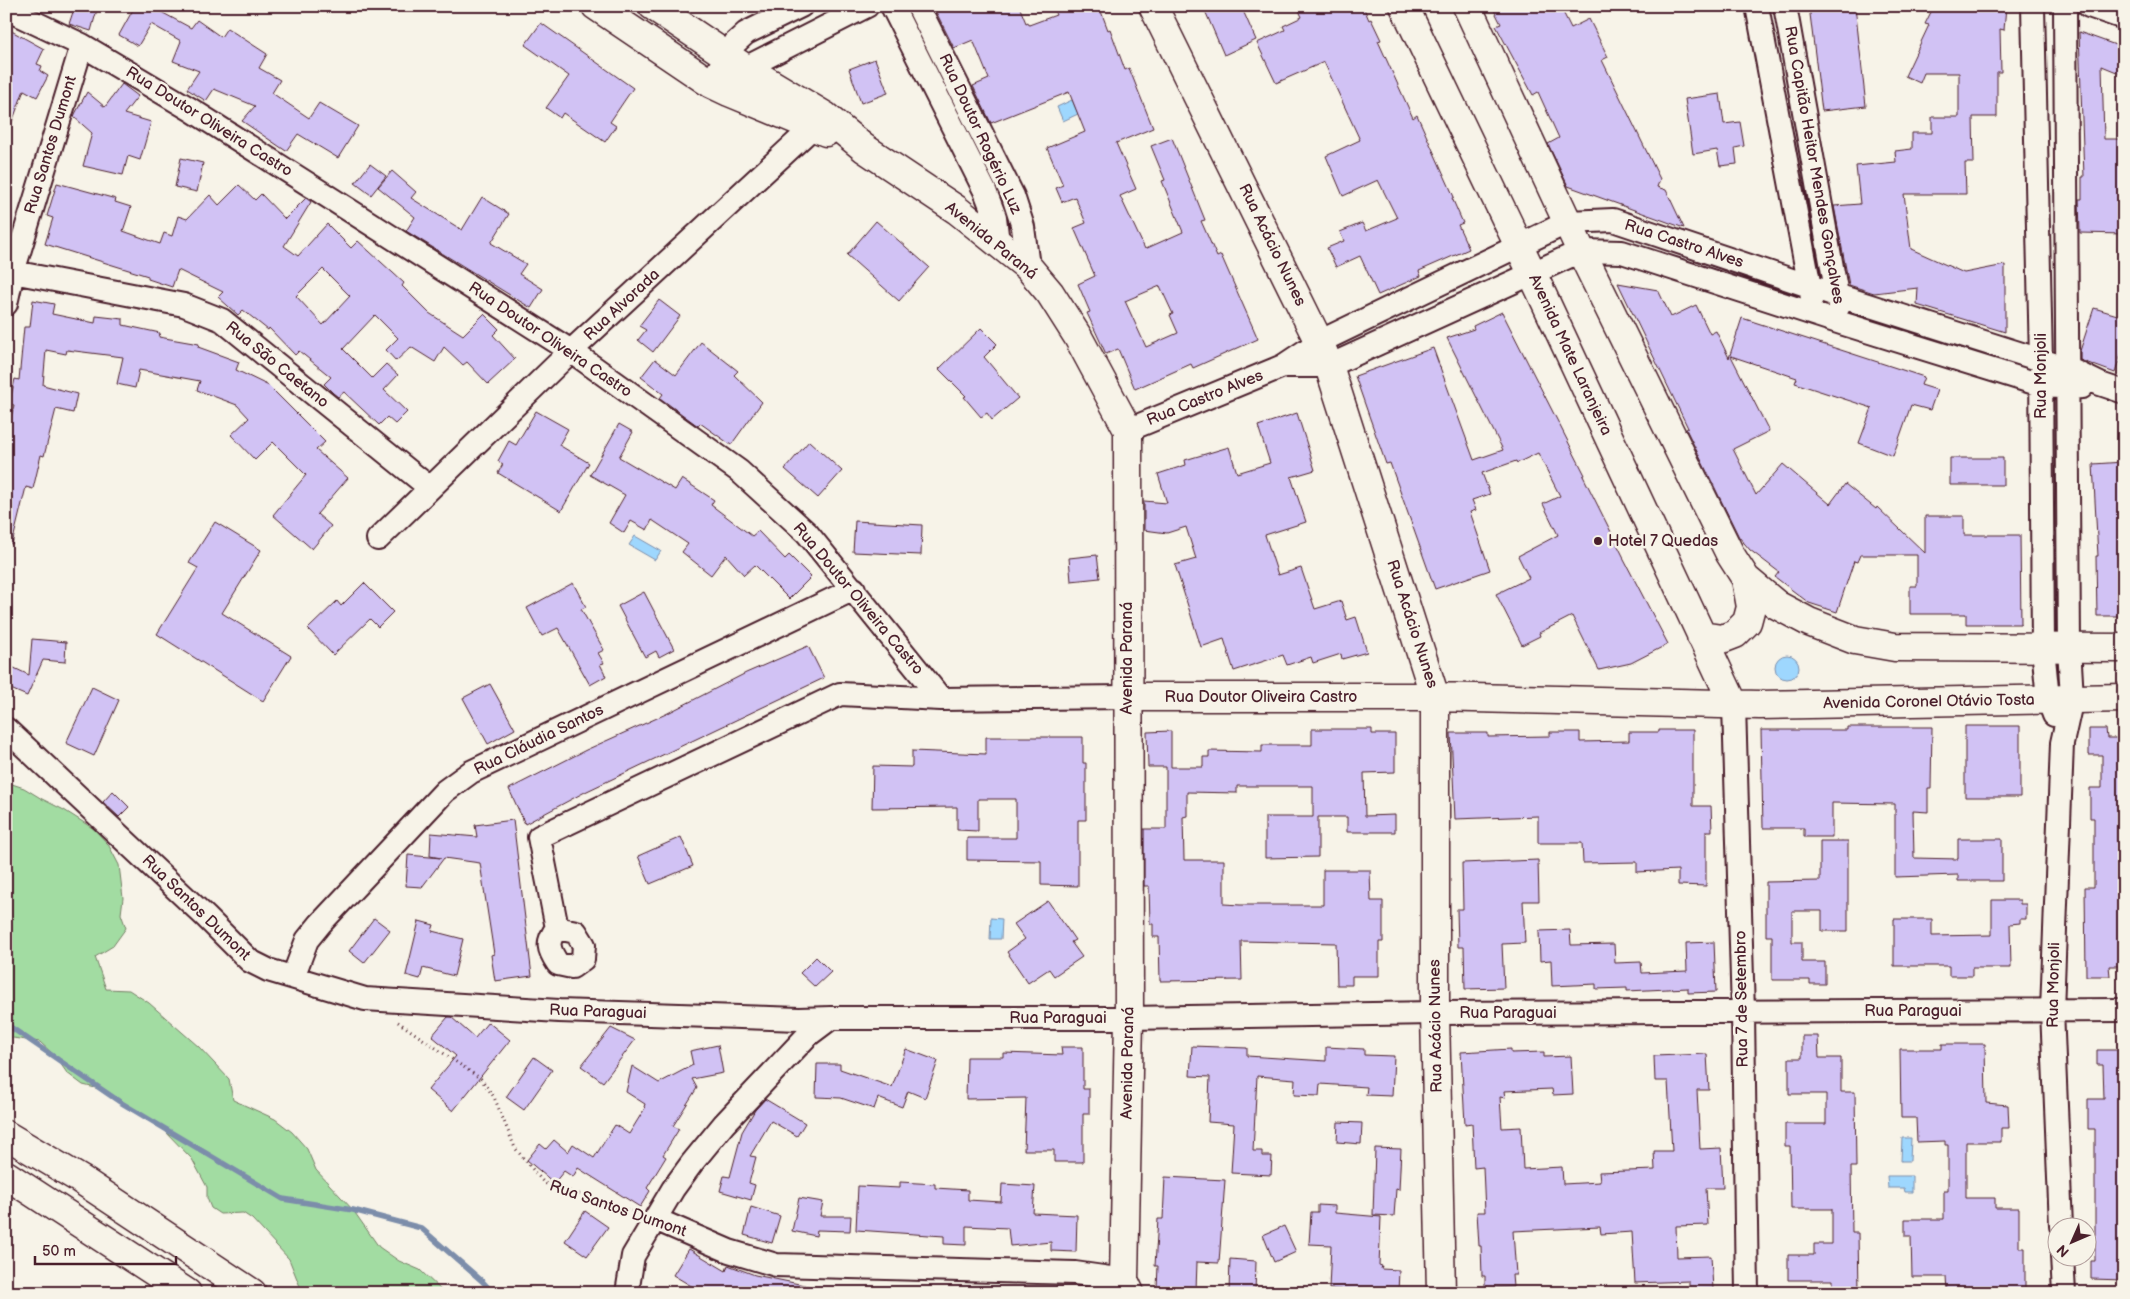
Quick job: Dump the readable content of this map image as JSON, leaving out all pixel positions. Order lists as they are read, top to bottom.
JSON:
{
  "streets": {
    "street": [
      "Rua Doutor Oliveira Castro",
      "Rua Doutor Rogério Luz",
      "Rua Santos Dumont",
      "Rua Capitão Heitor Mendes Gonçalves",
      "Avenida Paraná",
      "Rua Castro Alves",
      "Rua Acácio Nunes",
      "Rua Alvorada",
      "Avenida Mate Laranjeira",
      "Rua São Caetano",
      "Rua Monjoli",
      "Avenida Coronel Otávio Tosta",
      "Rua Cláudia Santos",
      "Rua 7 de Setembro",
      "Rua Paraguai"
    ]
  },
  "crossings": [
    ["Rua Doutor Oliveira Castro", "Rua Santos Dumont"],
    ["Rua Doutor Oliveira Castro", "Avenida Paraná"],
    ["Rua Doutor Oliveira Castro", "Rua Acácio Nunes"],
    ["Rua Doutor Oliveira Castro", "Rua Alvorada"],
    ["Rua Doutor Oliveira Castro", "Avenida Mate Laranjeira"],
    ["Rua Doutor Oliveira Castro", "Avenida Coronel Otávio Tosta"],
    ["Rua Doutor Oliveira Castro", "Rua Cláudia Santos"],
    ["Rua Doutor Oliveira Castro", "Rua 7 de Setembro"],
    ["Rua Doutor Rogério Luz", "Avenida Paraná"],
    ["Rua Santos Dumont", "Avenida Paraná"],
    ["Rua Santos Dumont", "Rua São Caetano"],
    ["Rua Santos Dumont", "Rua Cláudia Santos"],
    ["Rua Santos Dumont", "Rua Paraguai"],
    ["Rua Capitão Heitor Mendes Gonçalves", "Rua Castro Alves"],
    ["Avenida Paraná", "Rua Castro Alves"],
    ["Avenida Paraná", "Rua Alvorada"],
    ["Avenida Paraná", "Rua Paraguai"],
    ["Rua Castro Alves", "Rua Acácio Nunes"],
    ["Rua Castro Alves", "Avenida Mate Laranjeira"],
    ["Rua Castro Alves", "Rua Monjoli"],
    ["Rua Acácio Nunes", "Rua Paraguai"],
    ["Rua Alvorada", "Rua São Caetano"],
    ["Avenida Mate Laranjeira", "Avenida Coronel Otávio Tosta"],
    ["Avenida Mate Laranjeira", "Rua 7 de Setembro"],
    ["Rua Monjoli", "Avenida Coronel Otávio Tosta"],
    ["Rua Monjoli", "Rua Paraguai"],
    ["Avenida Coronel Otávio Tosta", "Rua 7 de Setembro"],
    ["Rua 7 de Setembro", "Rua Paraguai"]
  ],
  "places": ["Hotel 7 Quedas"],
  "scale_bar": "50 m",
  "north": "bottom left"
}
